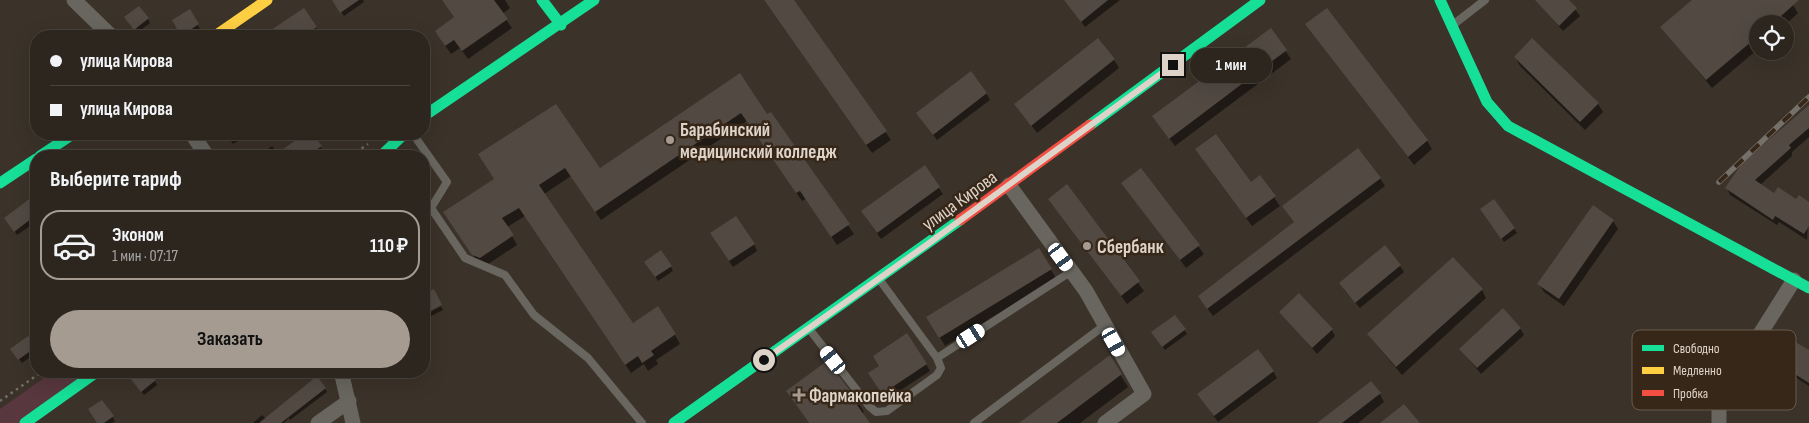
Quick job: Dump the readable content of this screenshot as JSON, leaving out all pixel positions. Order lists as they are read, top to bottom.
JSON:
{
  "streets": {
    "street": ["улица Кирова"]
  },
  "places": {
    "other": ["Барабинский медицинский колледж", "Сбербанк"],
    "health": ["Фармакопейка"]
  },
  "legend": ["Свободно", "Медленно", "Пробка"],
  "page": {
    "banner": ["улица Кирова", "улица Кирова"],
    "bubble": "1 мин",
    "heading": "Выберите тариф",
    "list": [
      {
        "name": "Эконом",
        "note": "1 мин · 07:17",
        "value": "110 ₽"
      }
    ],
    "buttons": "Заказать"
  }
}
